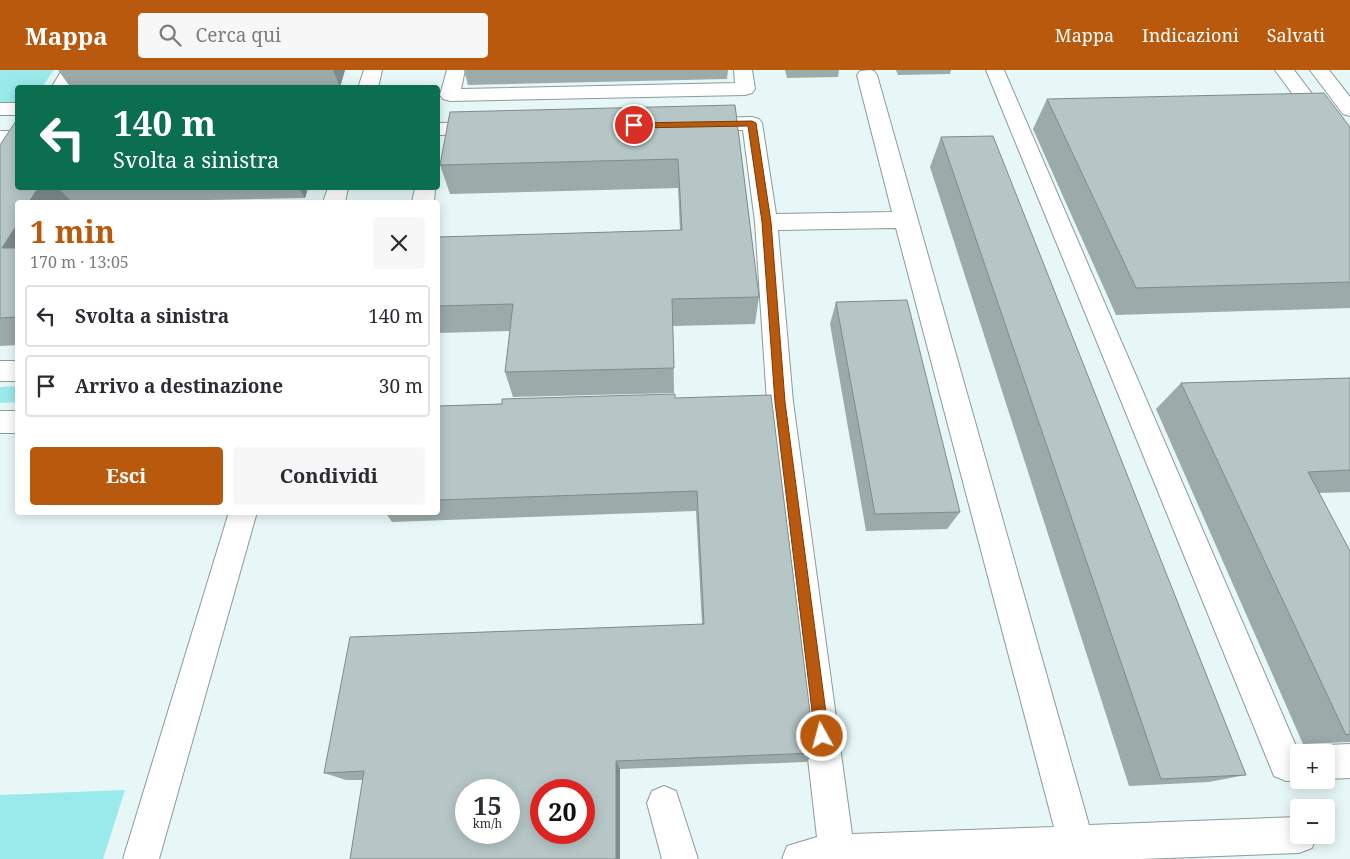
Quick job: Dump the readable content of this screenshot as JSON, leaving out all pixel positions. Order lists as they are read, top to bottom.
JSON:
{
  "page": {
    "header": "Mappa",
    "search": "Cerca qui",
    "nav": ["Mappa", "Indicazioni", "Salvati"],
    "turn": ["140 m", "Svolta a sinistra"],
    "heading": ["1 min", "170 m · 13:05"],
    "list": [
      {
        "name": "Svolta a sinistra",
        "value": "140 m"
      },
      {
        "name": "Arrivo a destinazione",
        "value": "30 m"
      }
    ],
    "buttons": ["Esci", "Condividi"],
    "map_buttons": ["+", "−"],
    "speed": "15 km/h",
    "limit": "20"
  }
}
